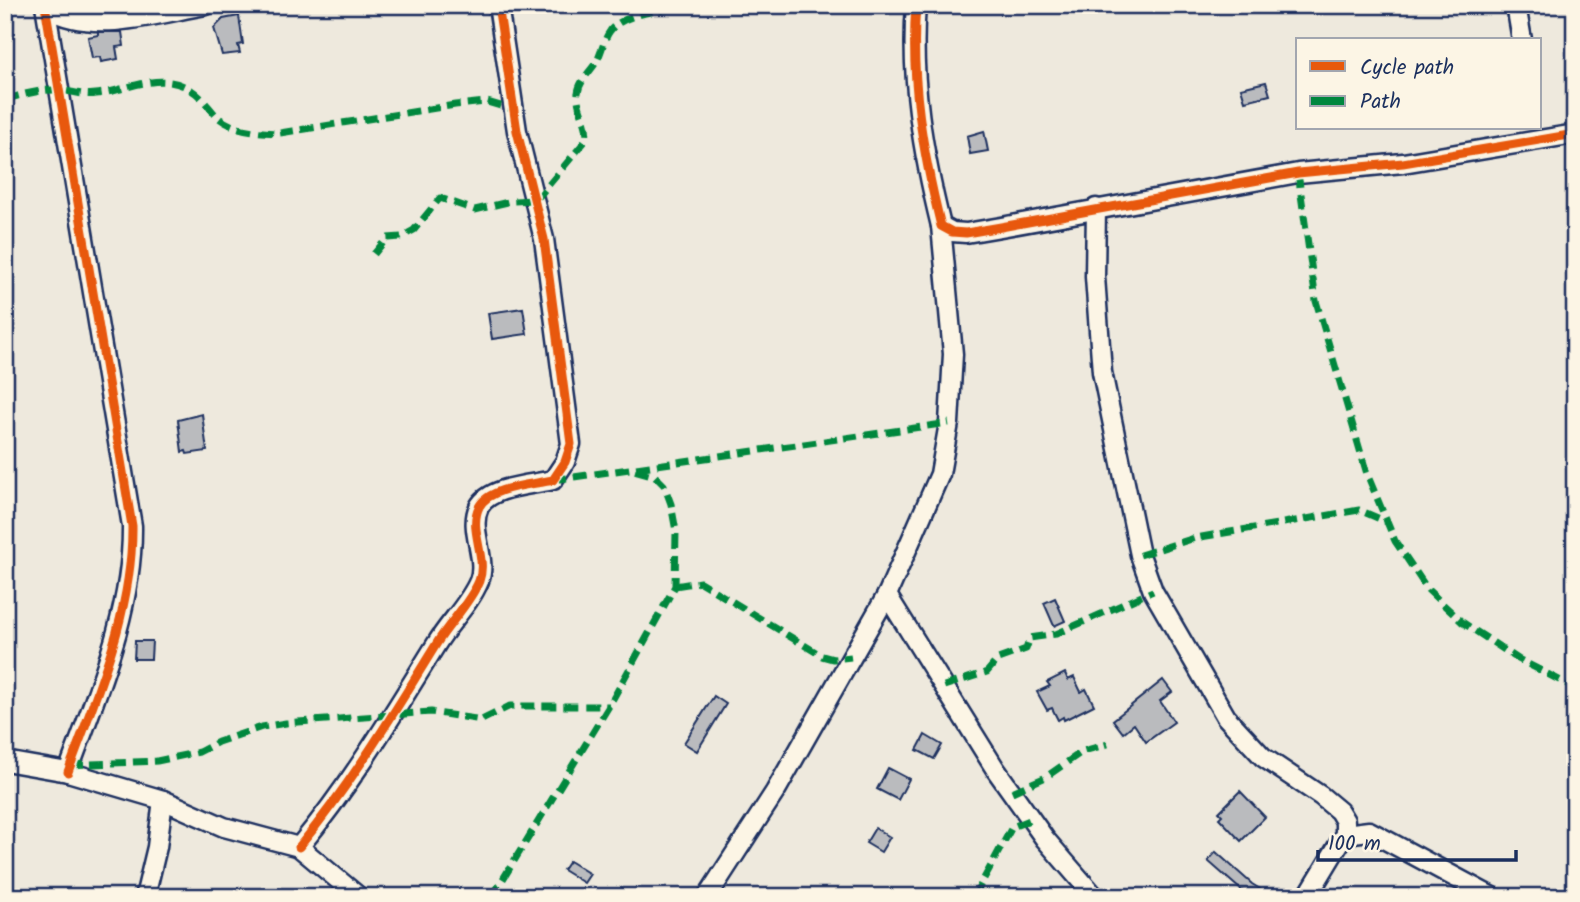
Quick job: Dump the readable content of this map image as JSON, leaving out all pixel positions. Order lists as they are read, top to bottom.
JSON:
{
  "legend": ["Cycle path", "Path"],
  "scale_bar": "100 m"
}
